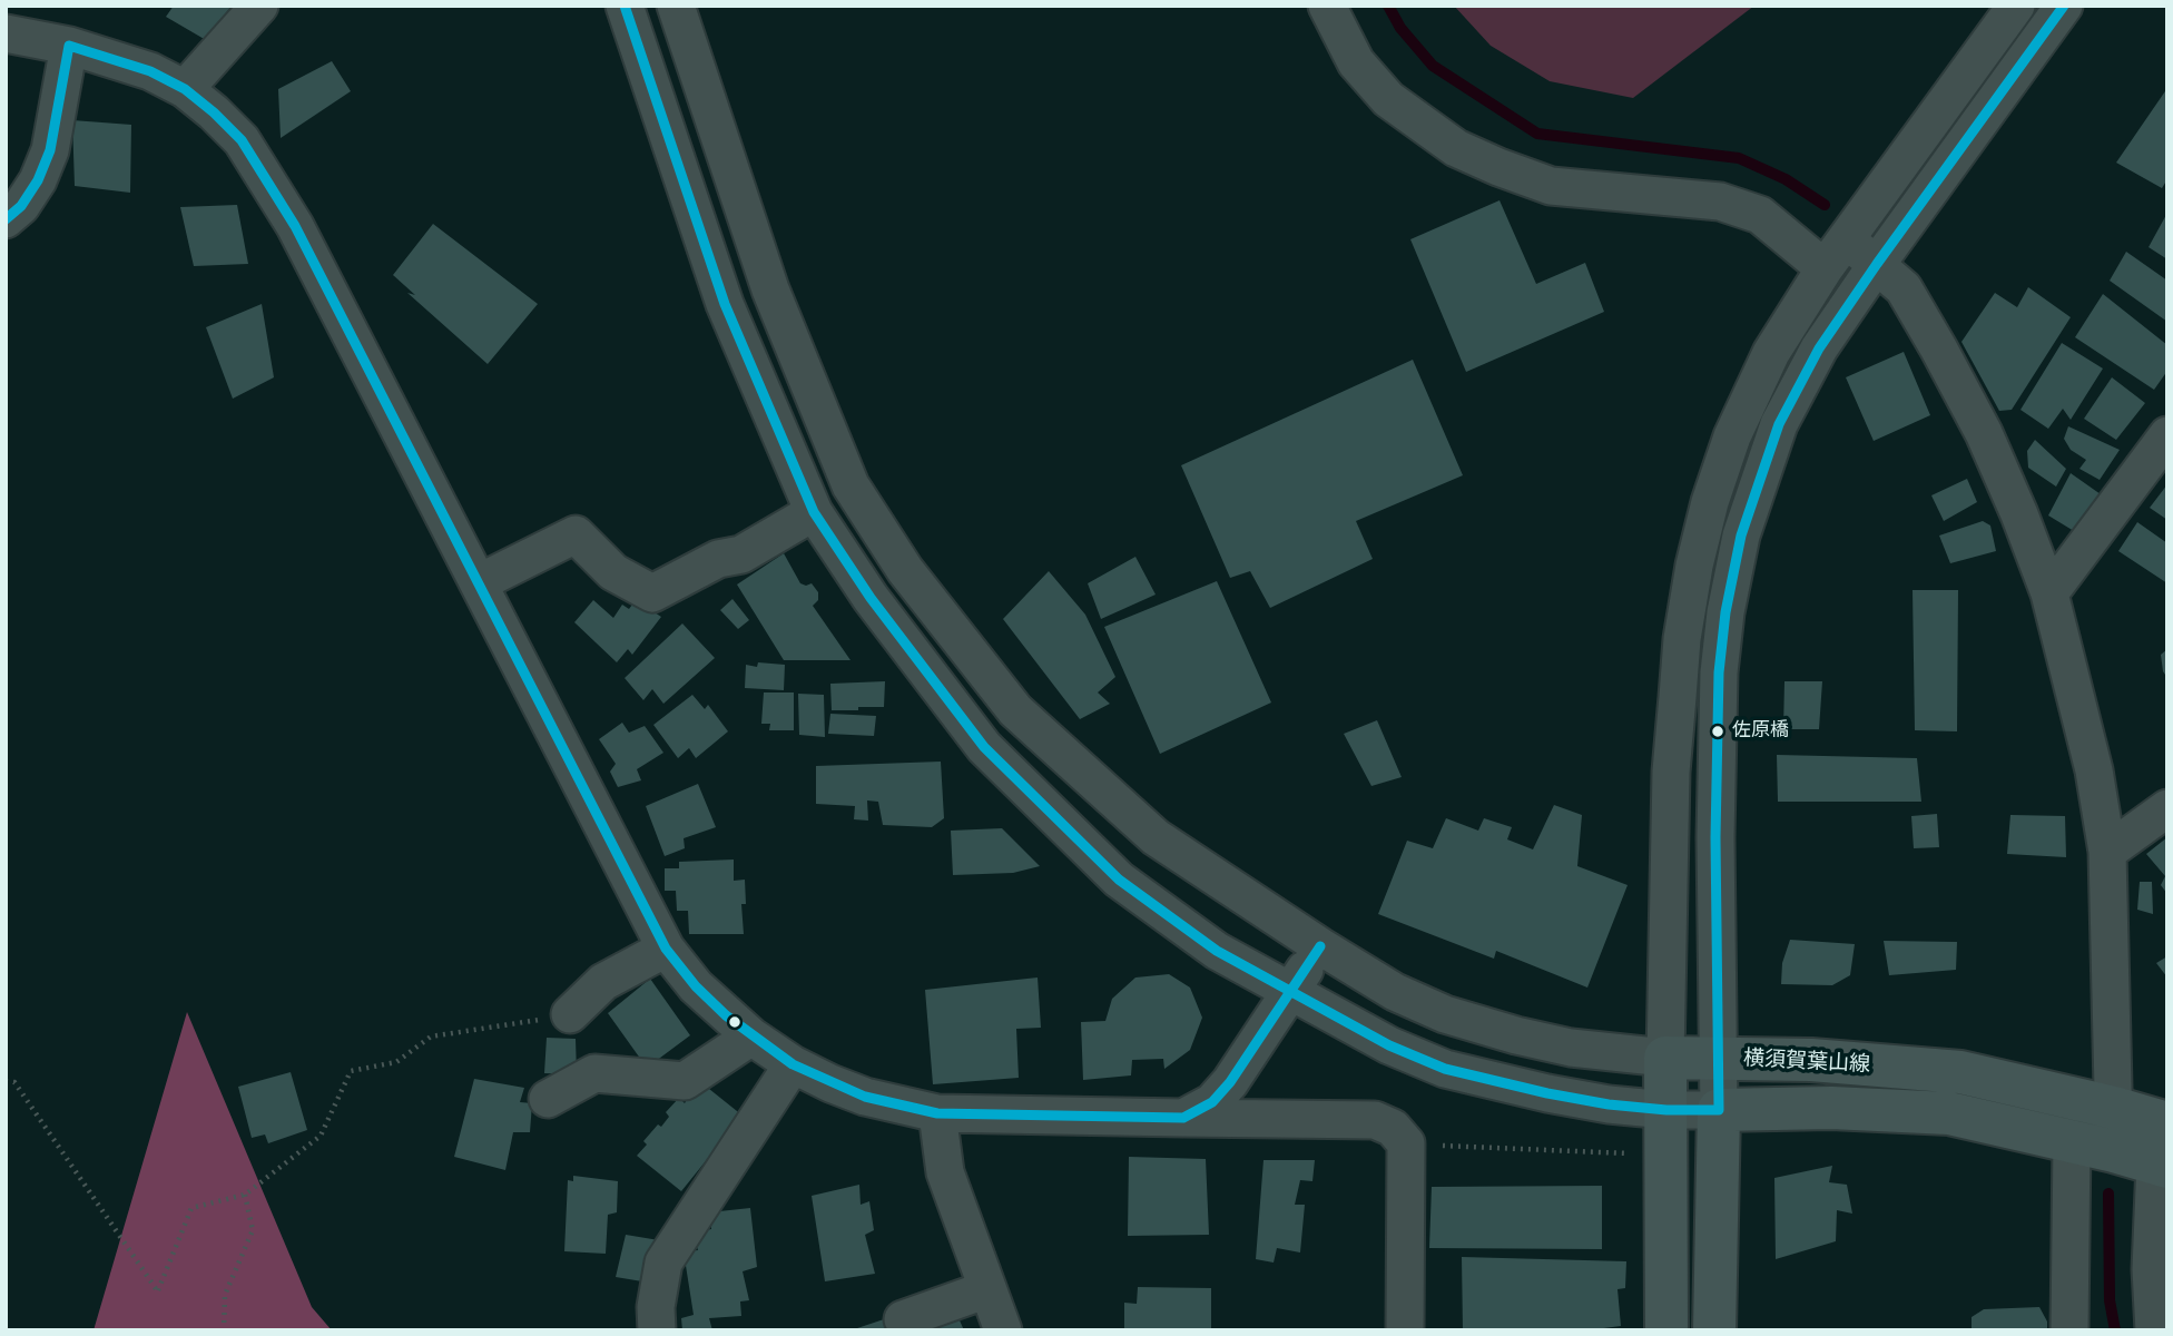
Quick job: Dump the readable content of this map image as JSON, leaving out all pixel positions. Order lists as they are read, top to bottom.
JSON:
{
  "streets": {
    "main road": ["横須賀葉山線"]
  },
  "places": ["佐原橋"]
}
